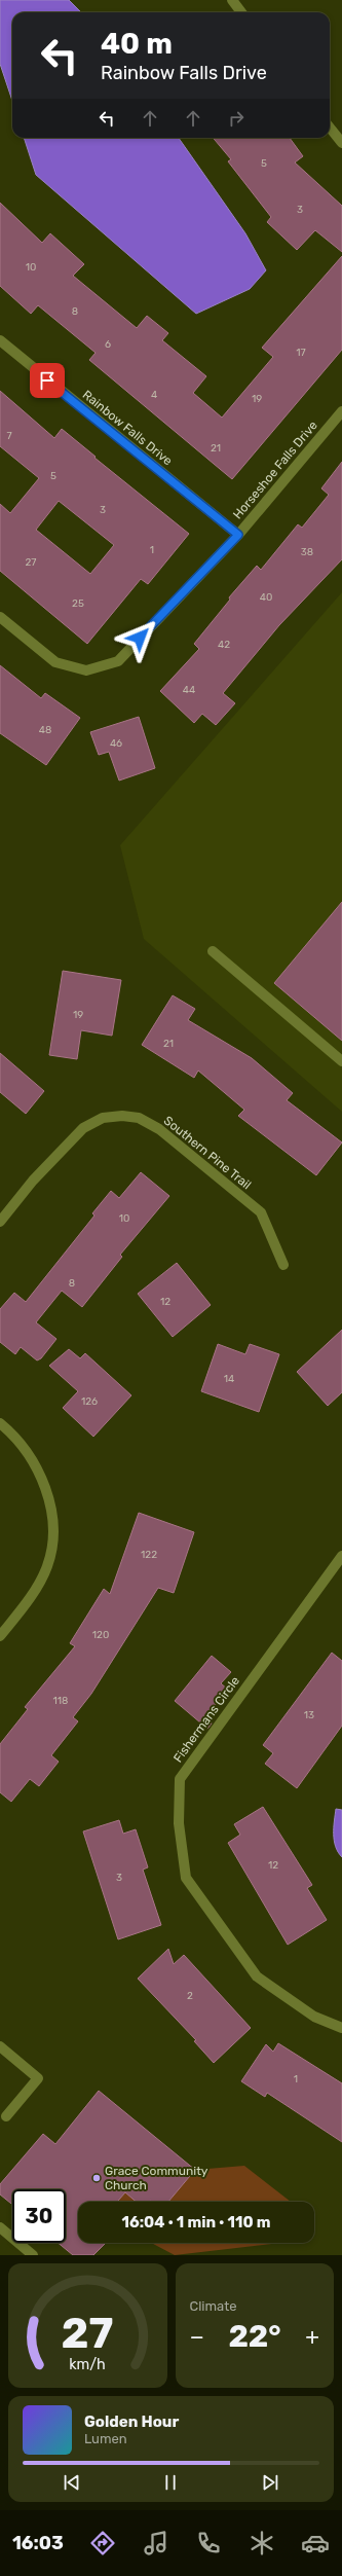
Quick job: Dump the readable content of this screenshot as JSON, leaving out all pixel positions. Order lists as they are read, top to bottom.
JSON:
{
  "streets": {
    "street": [
      "Rainbow Falls Drive",
      "Horseshoe Falls Drive",
      "Southern Pine Trail",
      "Fishermans Circle"
    ]
  },
  "crossings": [
    ["Rainbow Falls Drive", "Horseshoe Falls Drive"]
  ],
  "places": ["Grace Community Church"],
  "house_numbers": [
    "5",
    "3",
    "10",
    "8",
    "6",
    "17",
    "4",
    "19",
    "7",
    "21",
    "5",
    "3",
    "1",
    "38",
    "27",
    "40",
    "25",
    "42",
    "44",
    "48",
    "46",
    "19",
    "21",
    "10",
    "8",
    "12",
    "14",
    "126",
    "122",
    "120",
    "118",
    "13",
    "12",
    "3",
    "2",
    "1"
  ],
  "page": {
    "turn": ["40 m", "Rainbow Falls Drive"],
    "limit": "30",
    "trip": "16:04 · 1 min · 110 m",
    "tile": "Climate",
    "heat": ["−", "22°", "+"],
    "song": ["Golden Hour", "Lumen"],
    "tabs": "16:03",
    "gauge": ["27", "km/h"]
  }
}
